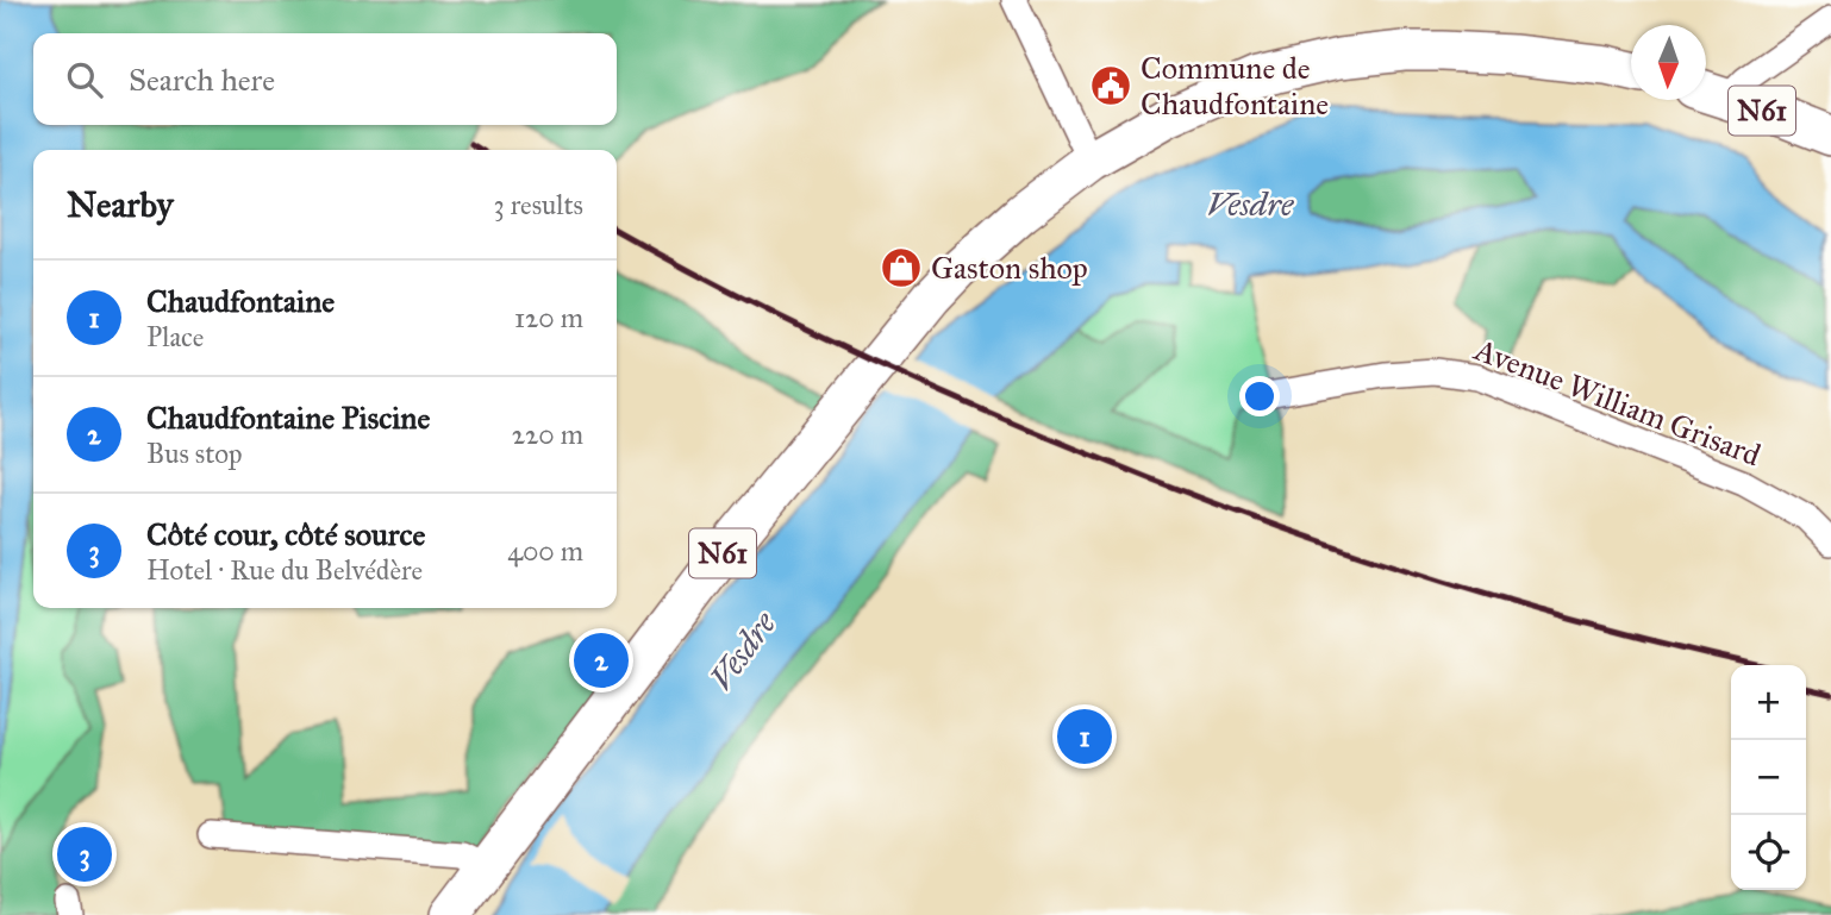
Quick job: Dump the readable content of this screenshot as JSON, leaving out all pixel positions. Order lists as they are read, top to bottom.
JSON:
{
  "streets": {
    "main road": ["N61"],
    "street": ["Avenue William Grisard"]
  },
  "water": ["Vesdre"],
  "places": {
    "public building": ["Commune de Chaudfontaine"],
    "shop": ["Gaston shop"]
  },
  "north": "bottom",
  "page": {
    "search": "Search here",
    "heading": ["Nearby", "3 results"],
    "list": [
      {
        "mark": "1",
        "name": "Chaudfontaine",
        "note": "Place",
        "value": "120 m"
      },
      {
        "mark": "2",
        "name": "Chaudfontaine Piscine",
        "note": "Bus stop",
        "value": "220 m"
      },
      {
        "mark": "3",
        "name": "Côté cour, côté source",
        "note": "Hotel · Rue du Belvédère",
        "value": "400 m"
      }
    ],
    "pins": ["2", "1", "3"],
    "map_buttons": ["+", "−"]
  }
}
